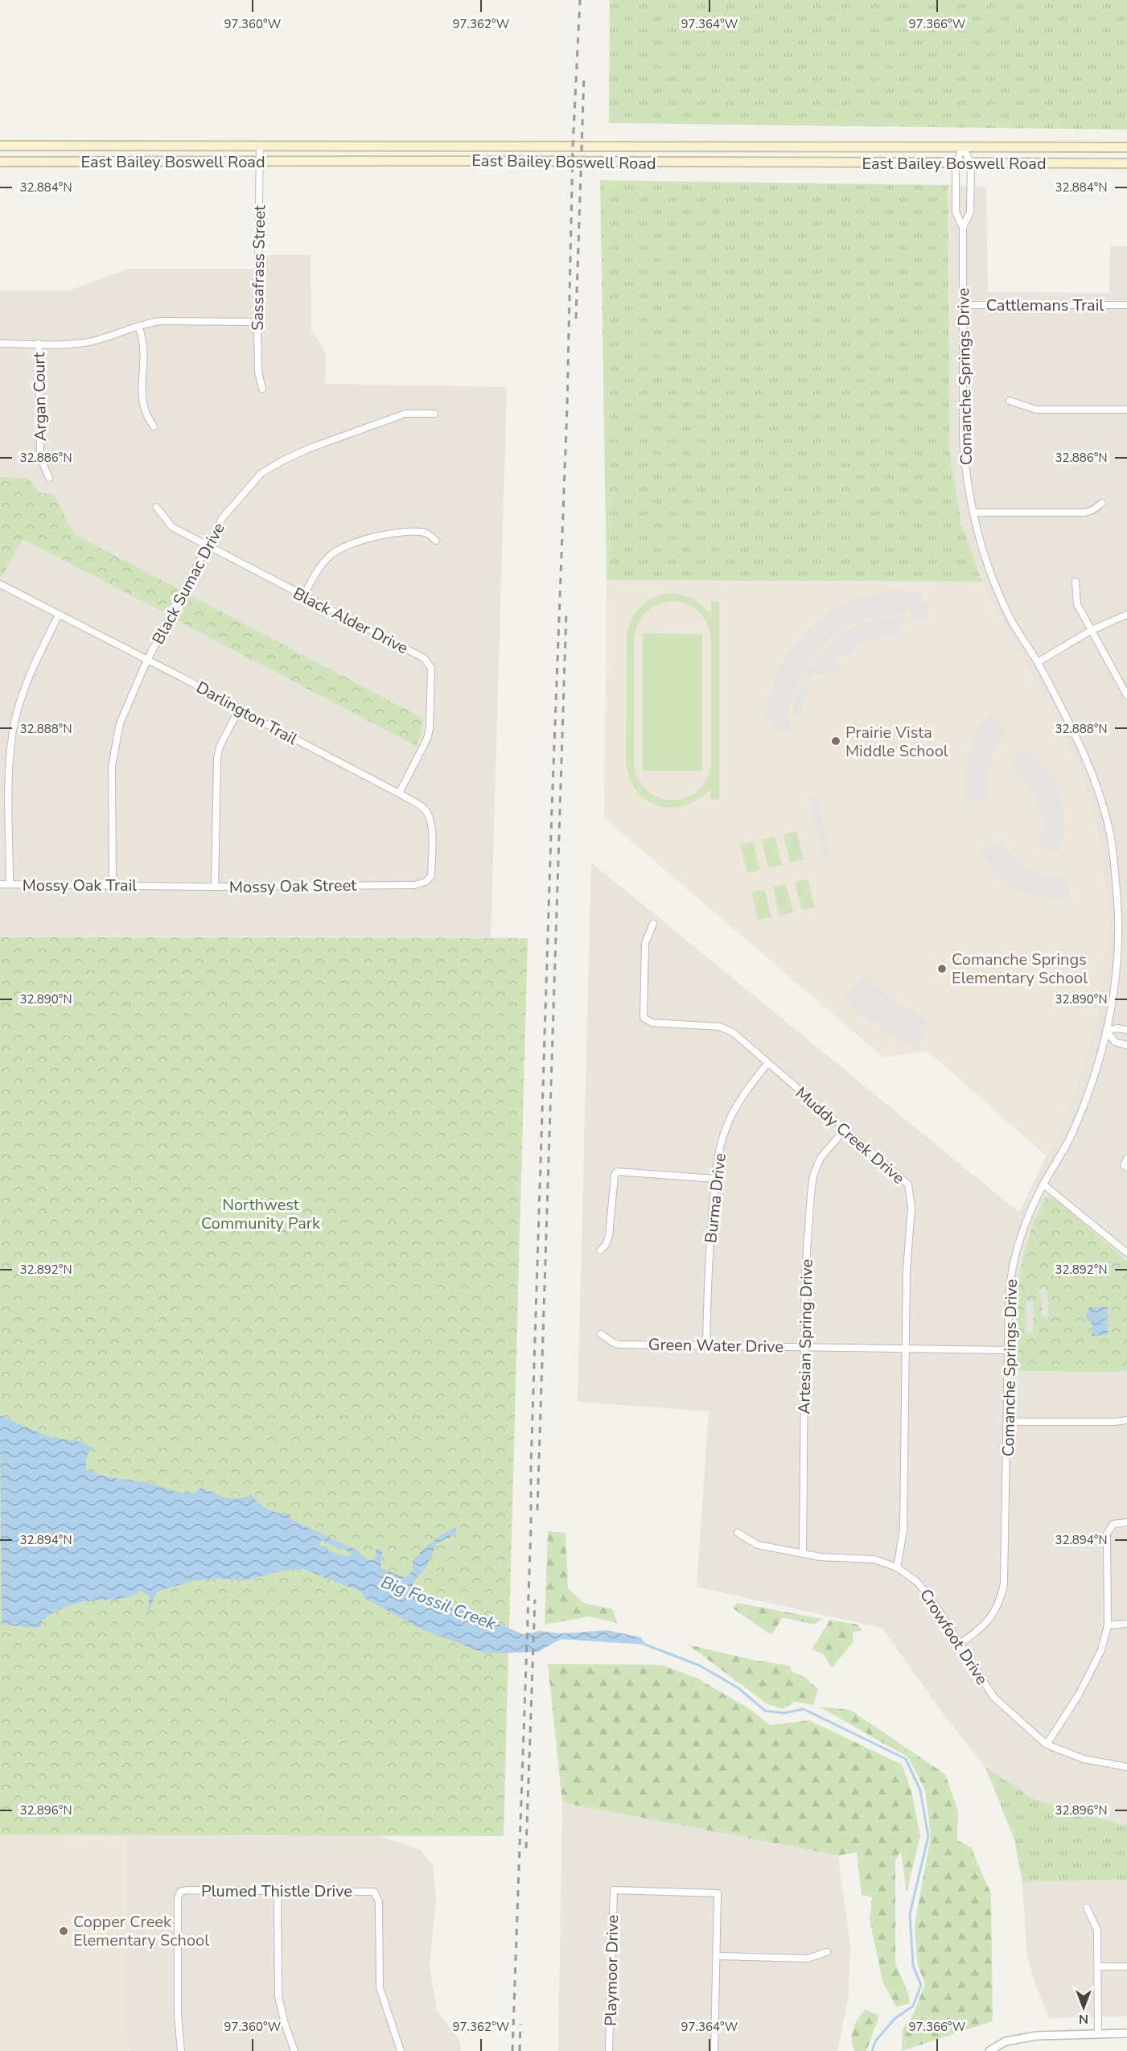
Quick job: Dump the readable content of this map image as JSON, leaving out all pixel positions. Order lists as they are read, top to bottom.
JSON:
{
  "streets": {
    "main road": ["East Bailey Boswell Road"],
    "street": [
      "Sassafrass Street",
      "Cattlemans Trail",
      "Comanche Springs Drive",
      "Argan Court",
      "Black Sumac Drive",
      "Black Alder Drive",
      "Darlington Trail",
      "Mossy Oak Trail",
      "Mossy Oak Street",
      "Muddy Creek Drive",
      "Burma Drive",
      "Artesian Spring Drive",
      "Green Water Drive",
      "Crowfoot Drive",
      "Plumed Thistle Drive",
      "Playmoor Drive"
    ]
  },
  "crossings": [
    ["East Bailey Boswell Road", "Sassafrass Street"],
    ["East Bailey Boswell Road", "Comanche Springs Drive"],
    ["Cattlemans Trail", "Comanche Springs Drive"],
    ["Comanche Springs Drive", "Green Water Drive"],
    ["Comanche Springs Drive", "Crowfoot Drive"],
    ["Black Sumac Drive", "Black Alder Drive"],
    ["Black Sumac Drive", "Darlington Trail"],
    ["Black Sumac Drive", "Mossy Oak Trail"],
    ["Black Alder Drive", "Darlington Trail"],
    ["Darlington Trail", "Mossy Oak Street"],
    ["Mossy Oak Trail", "Mossy Oak Street"],
    ["Muddy Creek Drive", "Burma Drive"],
    ["Muddy Creek Drive", "Artesian Spring Drive"],
    ["Muddy Creek Drive", "Green Water Drive"],
    ["Muddy Creek Drive", "Crowfoot Drive"],
    ["Burma Drive", "Green Water Drive"],
    ["Artesian Spring Drive", "Green Water Drive"],
    ["Artesian Spring Drive", "Crowfoot Drive"]
  ],
  "water": ["Big Fossil Creek"],
  "parks": ["Northwest Community Park"],
  "places": ["Prairie Vista Middle School", "Comanche Springs Elementary School", "Copper Creek Elementary School"],
  "north": "bottom",
  "coordinates": [
    "97.360°W",
    "97.362°W",
    "97.364°W",
    "97.366°W",
    "32.884°N",
    "32.886°N",
    "32.888°N",
    "32.890°N",
    "32.892°N",
    "32.894°N",
    "32.896°N"
  ]
}
